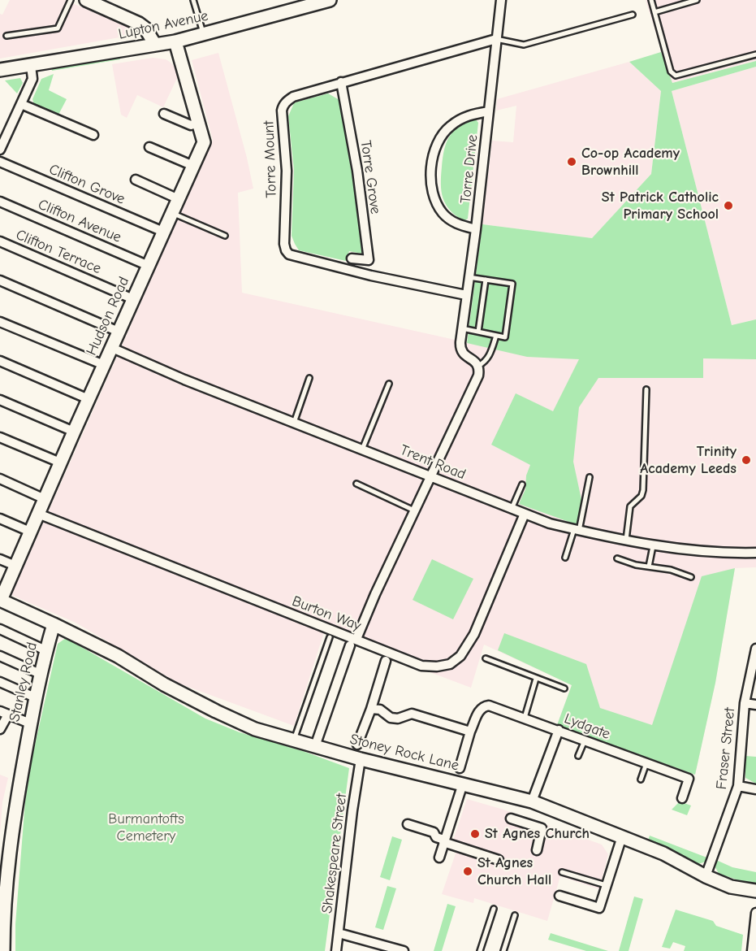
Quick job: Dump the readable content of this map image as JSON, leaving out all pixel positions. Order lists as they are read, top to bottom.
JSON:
{
  "streets": {
    "street": [
      "Lupton Avenue",
      "Torre Mount",
      "Torre Drive",
      "Torre Grove",
      "Clifton Grove",
      "Clifton Avenue",
      "Clifton Terrace",
      "Hudson Road",
      "Trent Road",
      "Burton Way",
      "Stanley Road",
      "Lydgate",
      "Fraser Street",
      "Stoney Rock Lane",
      "Shakespeare Street"
    ]
  },
  "crossings": [
    ["Lupton Avenue", "Hudson Road"],
    ["Torre Mount", "Torre Drive"],
    ["Torre Mount", "Torre Grove"],
    ["Clifton Grove", "Hudson Road"],
    ["Clifton Avenue", "Hudson Road"],
    ["Clifton Terrace", "Hudson Road"],
    ["Hudson Road", "Trent Road"],
    ["Hudson Road", "Burton Way"],
    ["Hudson Road", "Stoney Rock Lane"],
    ["Trent Road", "Burton Way"],
    ["Stanley Road", "Stoney Rock Lane"],
    ["Fraser Street", "Stoney Rock Lane"],
    ["Stoney Rock Lane", "Shakespeare Street"]
  ],
  "parks": ["Burmantofts Cemetery"],
  "places": [
    "Co-op Academy Brownhill",
    "St Patrick Catholic Primary School",
    "Trinity Academy Leeds",
    "St Agnes Church",
    "St Agnes Church Hall"
  ]
}
